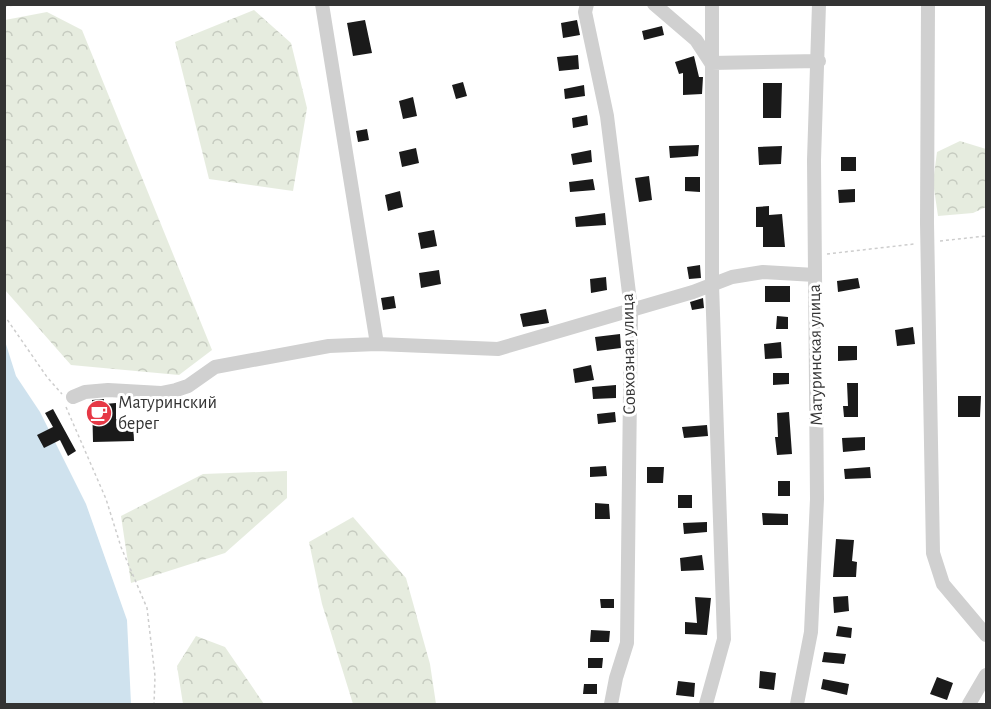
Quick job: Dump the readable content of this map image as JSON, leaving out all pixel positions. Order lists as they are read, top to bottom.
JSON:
{
  "streets": {
    "street": ["Совхозная улица", "Матуринская улица"]
  },
  "places": {
    "cafe": ["Матуринский берег"]
  }
}
